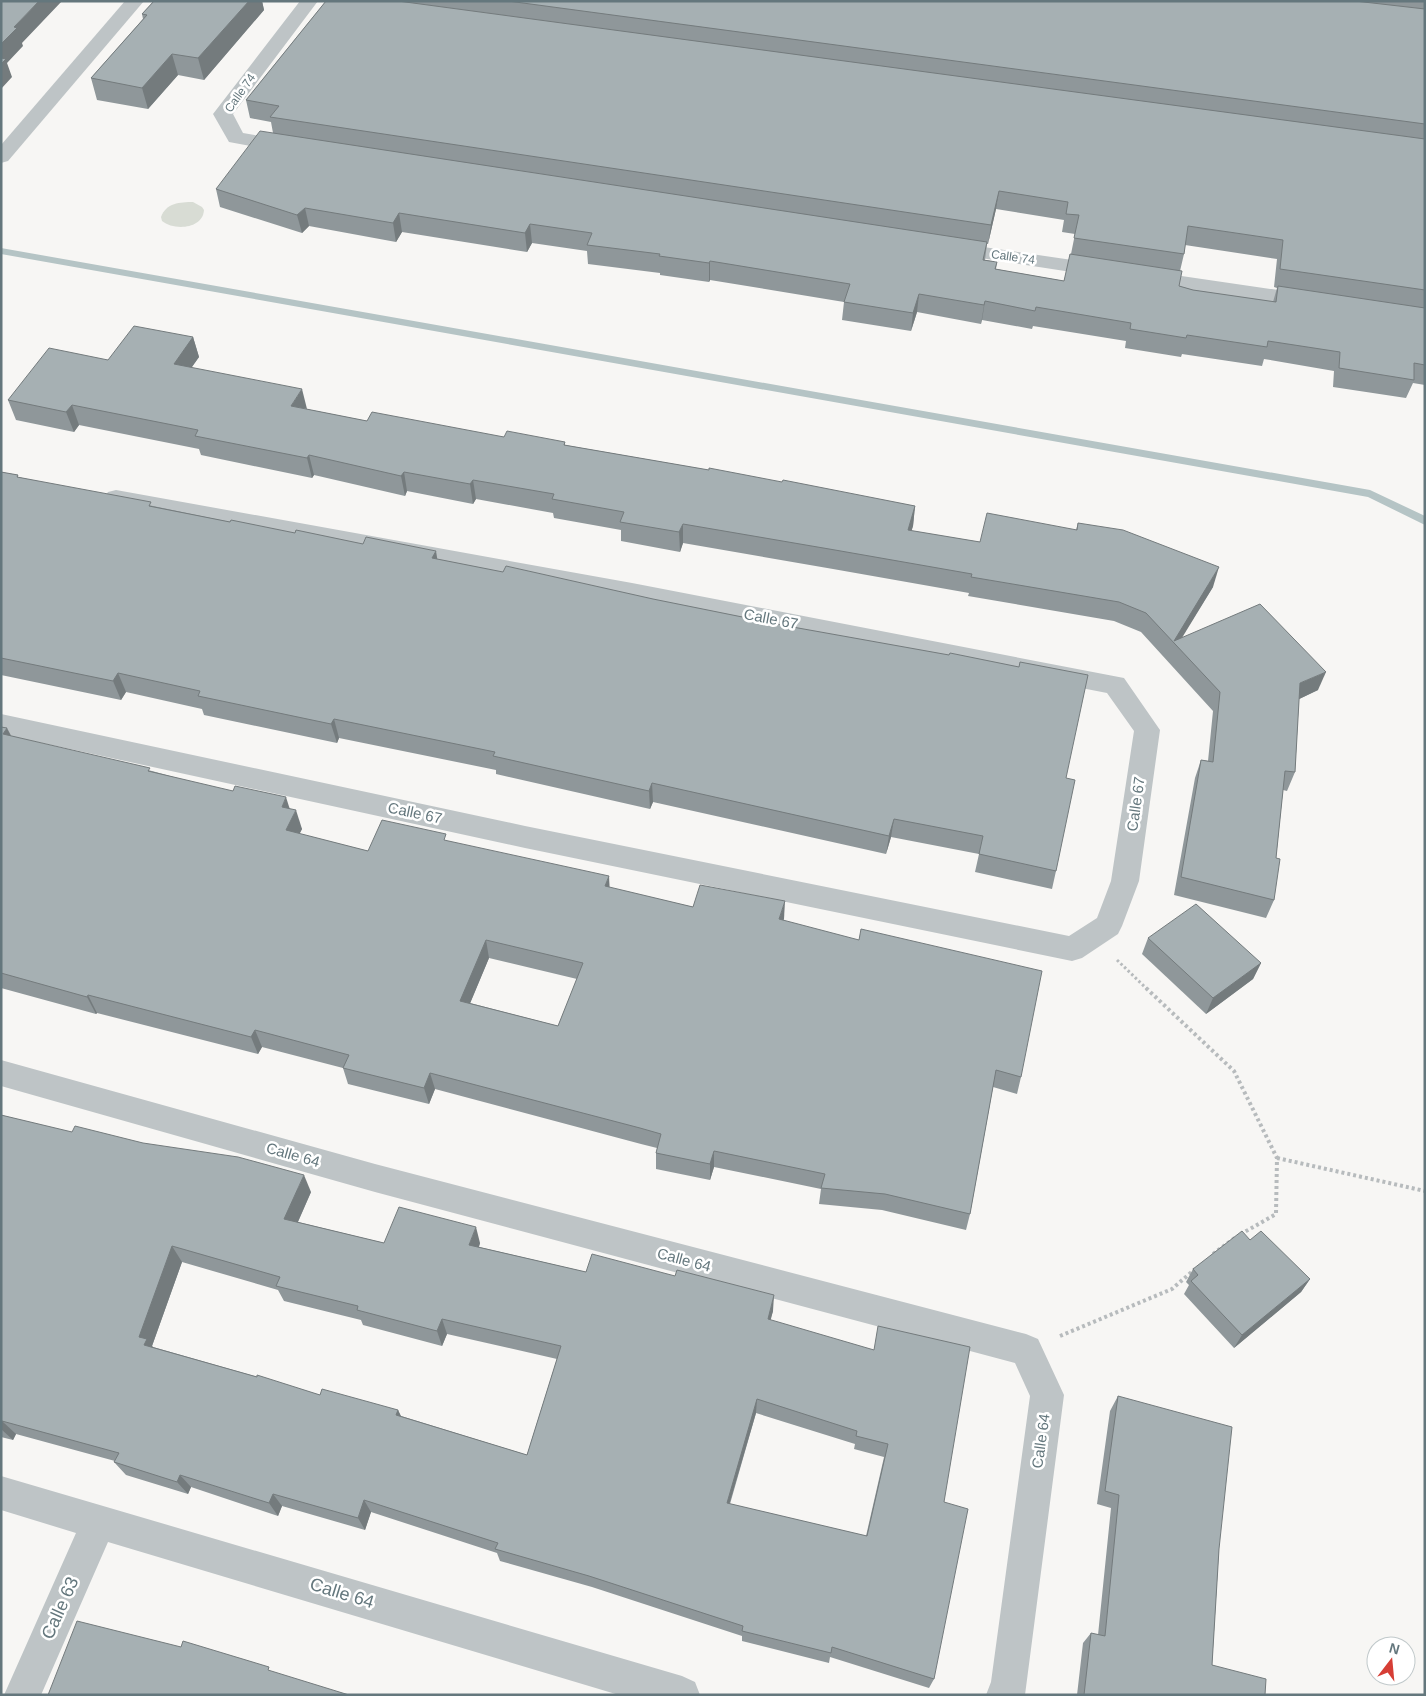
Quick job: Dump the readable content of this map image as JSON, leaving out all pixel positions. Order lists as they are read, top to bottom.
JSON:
{
  "streets": {
    "street": [
      "Calle 74",
      "Calle 67",
      "Calle 64",
      "Calle 63"
    ]
  },
  "crossings": [
    ["Calle 64", "Calle 63"]
  ],
  "north": "top"
}
